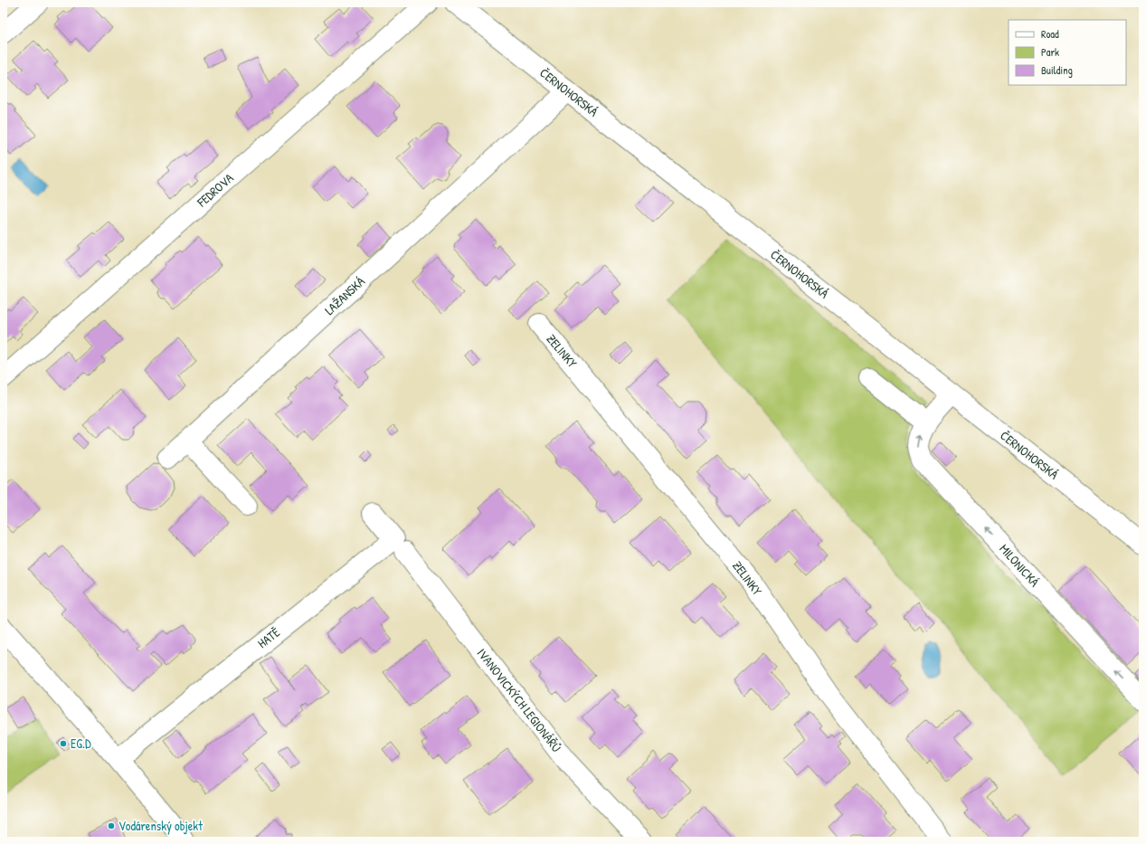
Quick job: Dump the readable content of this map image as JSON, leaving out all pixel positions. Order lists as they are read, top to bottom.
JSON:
{
  "streets": {
    "street": [
      "ČERNOHORSKÁ",
      "FEDROVA",
      "LAŽANSKÁ",
      "ZELINKY",
      "MILONICKÁ",
      "HATĚ",
      "IVANOVICKÝCH LEGIONÁŘŮ"
    ]
  },
  "crossings": [
    ["ČERNOHORSKÁ", "LAŽANSKÁ"],
    ["ČERNOHORSKÁ", "MILONICKÁ"]
  ],
  "one_way": ["MILONICKÁ"],
  "places": ["EG.D", "Vodárenský objekt"],
  "legend": ["Road", "Park", "Building"]
}
